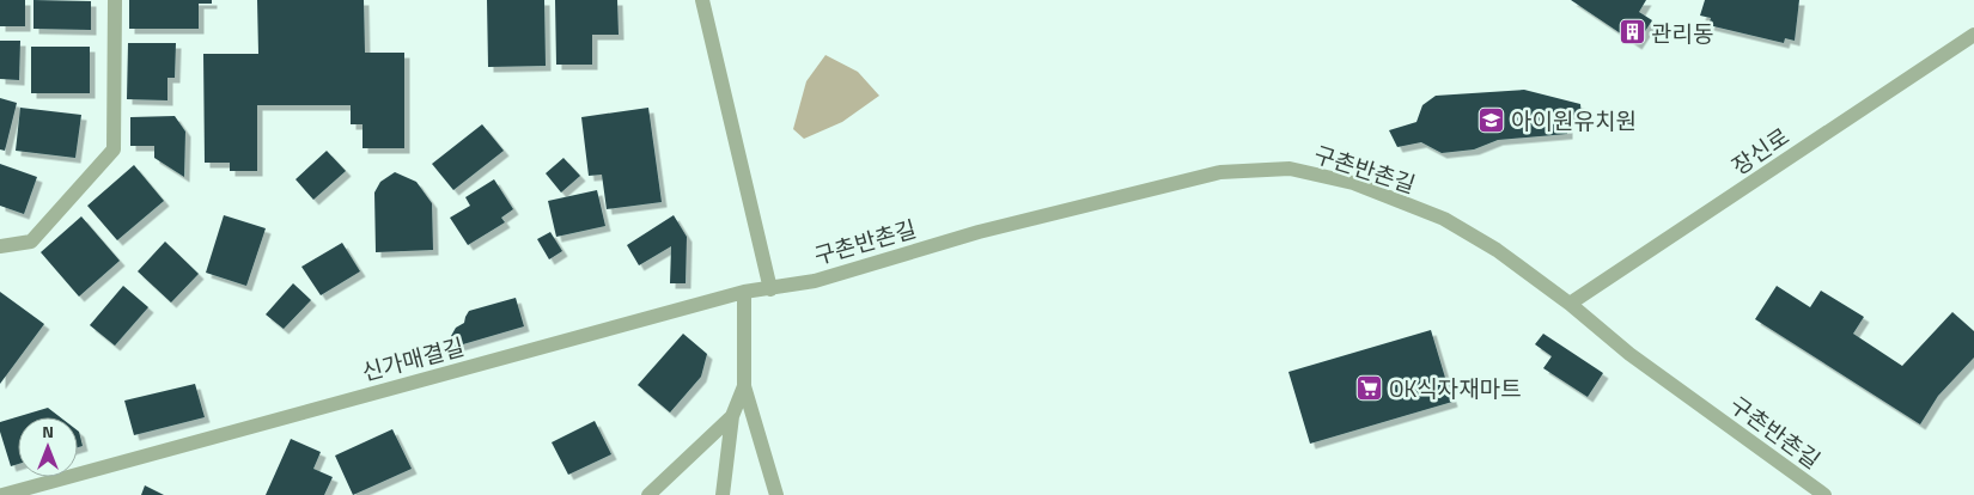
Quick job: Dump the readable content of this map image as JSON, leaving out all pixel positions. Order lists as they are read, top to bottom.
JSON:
{
  "streets": {
    "street": ["장신로", "구촌반촌길", "신가매결길"]
  },
  "crossings": [
    ["장신로", "구촌반촌길"],
    ["구촌반촌길", "신가매결길"]
  ],
  "places": {
    "building": ["관리동"],
    "school or university": ["아이원유치원"],
    "supermarket": ["OK식자재마트"]
  },
  "north": "top"
}
